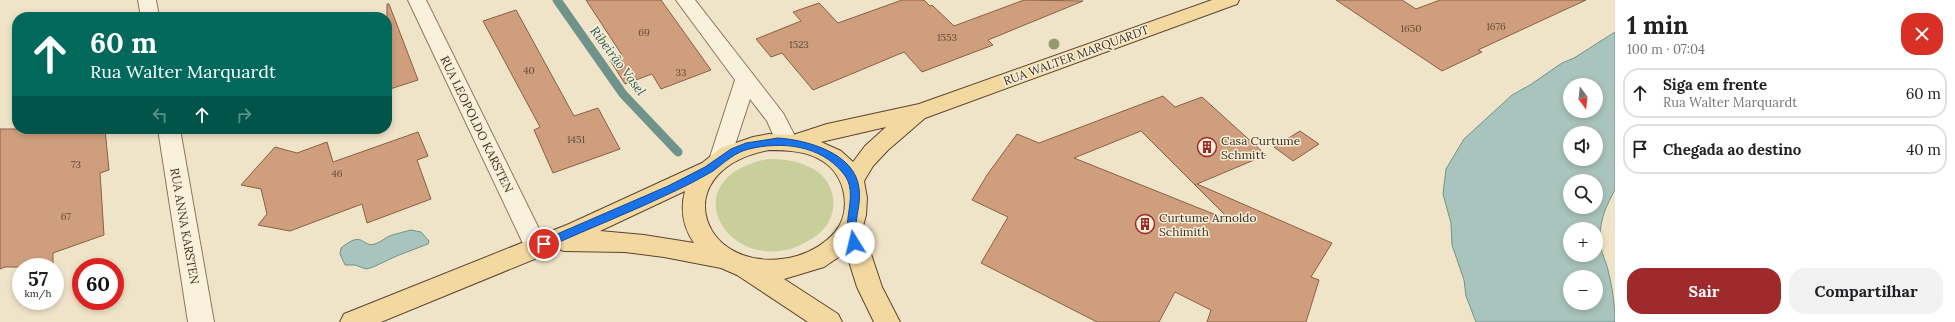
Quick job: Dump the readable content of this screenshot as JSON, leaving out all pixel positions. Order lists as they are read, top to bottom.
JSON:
{
  "streets": {
    "main road": ["RUA WALTER MARQUARDT"],
    "street": ["RUA LEOPOLDO KARSTEN", "RUA ANNA KARSTEN"]
  },
  "water": ["Ribeirão Vasel"],
  "places": {
    "building": ["Casa Curtume Schmitt", "Curtume Arnoldo Schimith"]
  },
  "house_numbers": [
    "1676",
    "1650",
    "69",
    "1553",
    "1523",
    "40",
    "33",
    "1451",
    "73",
    "46",
    "67"
  ],
  "north": "bottom",
  "page": {
    "heading": ["1 min", "100 m · 07:04"],
    "turn": ["60 m", "Rua Walter Marquardt"],
    "list": [
      {
        "name": "Siga em frente",
        "note": "Rua Walter Marquardt",
        "value": "60 m"
      },
      {
        "name": "Chegada ao destino",
        "value": "40 m"
      }
    ],
    "map_buttons": ["+", "−"],
    "speed": "57 km/h",
    "limit": "60",
    "buttons": ["Sair", "Compartilhar"]
  }
}
